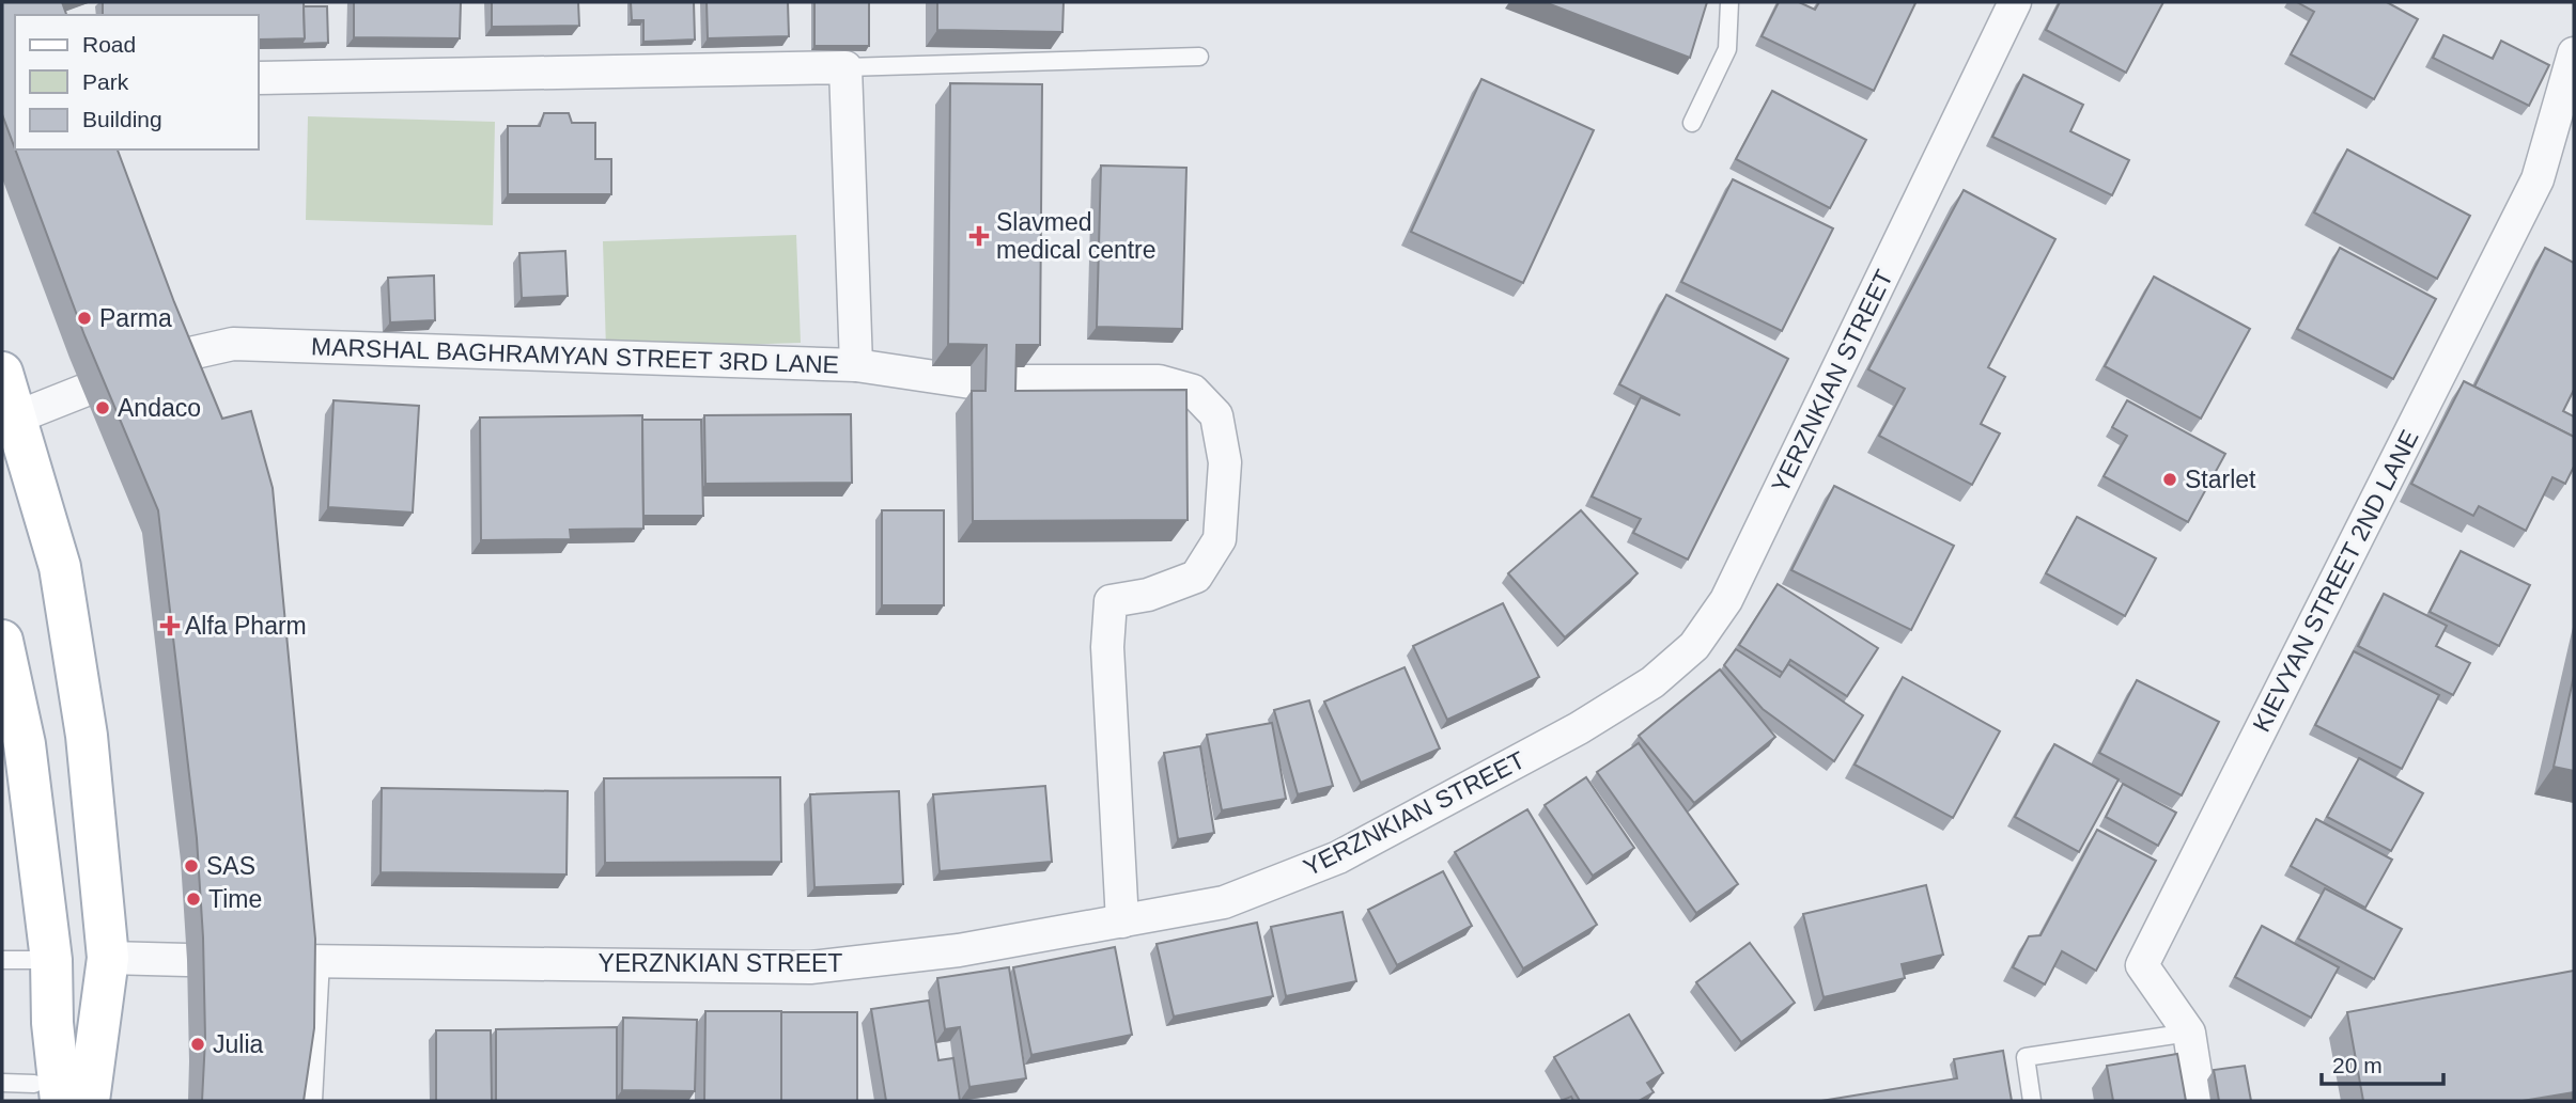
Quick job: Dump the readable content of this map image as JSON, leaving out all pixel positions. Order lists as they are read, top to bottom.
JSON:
{
  "streets": {
    "street": ["MARSHAL BAGHRAMYAN STREET 3RD LANE", "YERZNKIAN STREET", "KIEVYAN STREET 2ND LANE"]
  },
  "places": {
    "health": ["Slavmed medical centre", "Alfa Pharm"],
    "other": [
      "Parma",
      "Andaco",
      "Starlet",
      "SAS",
      "Time",
      "Julia"
    ]
  },
  "legend": ["Road", "Park", "Building"],
  "scale_bar": "20 m"
}
